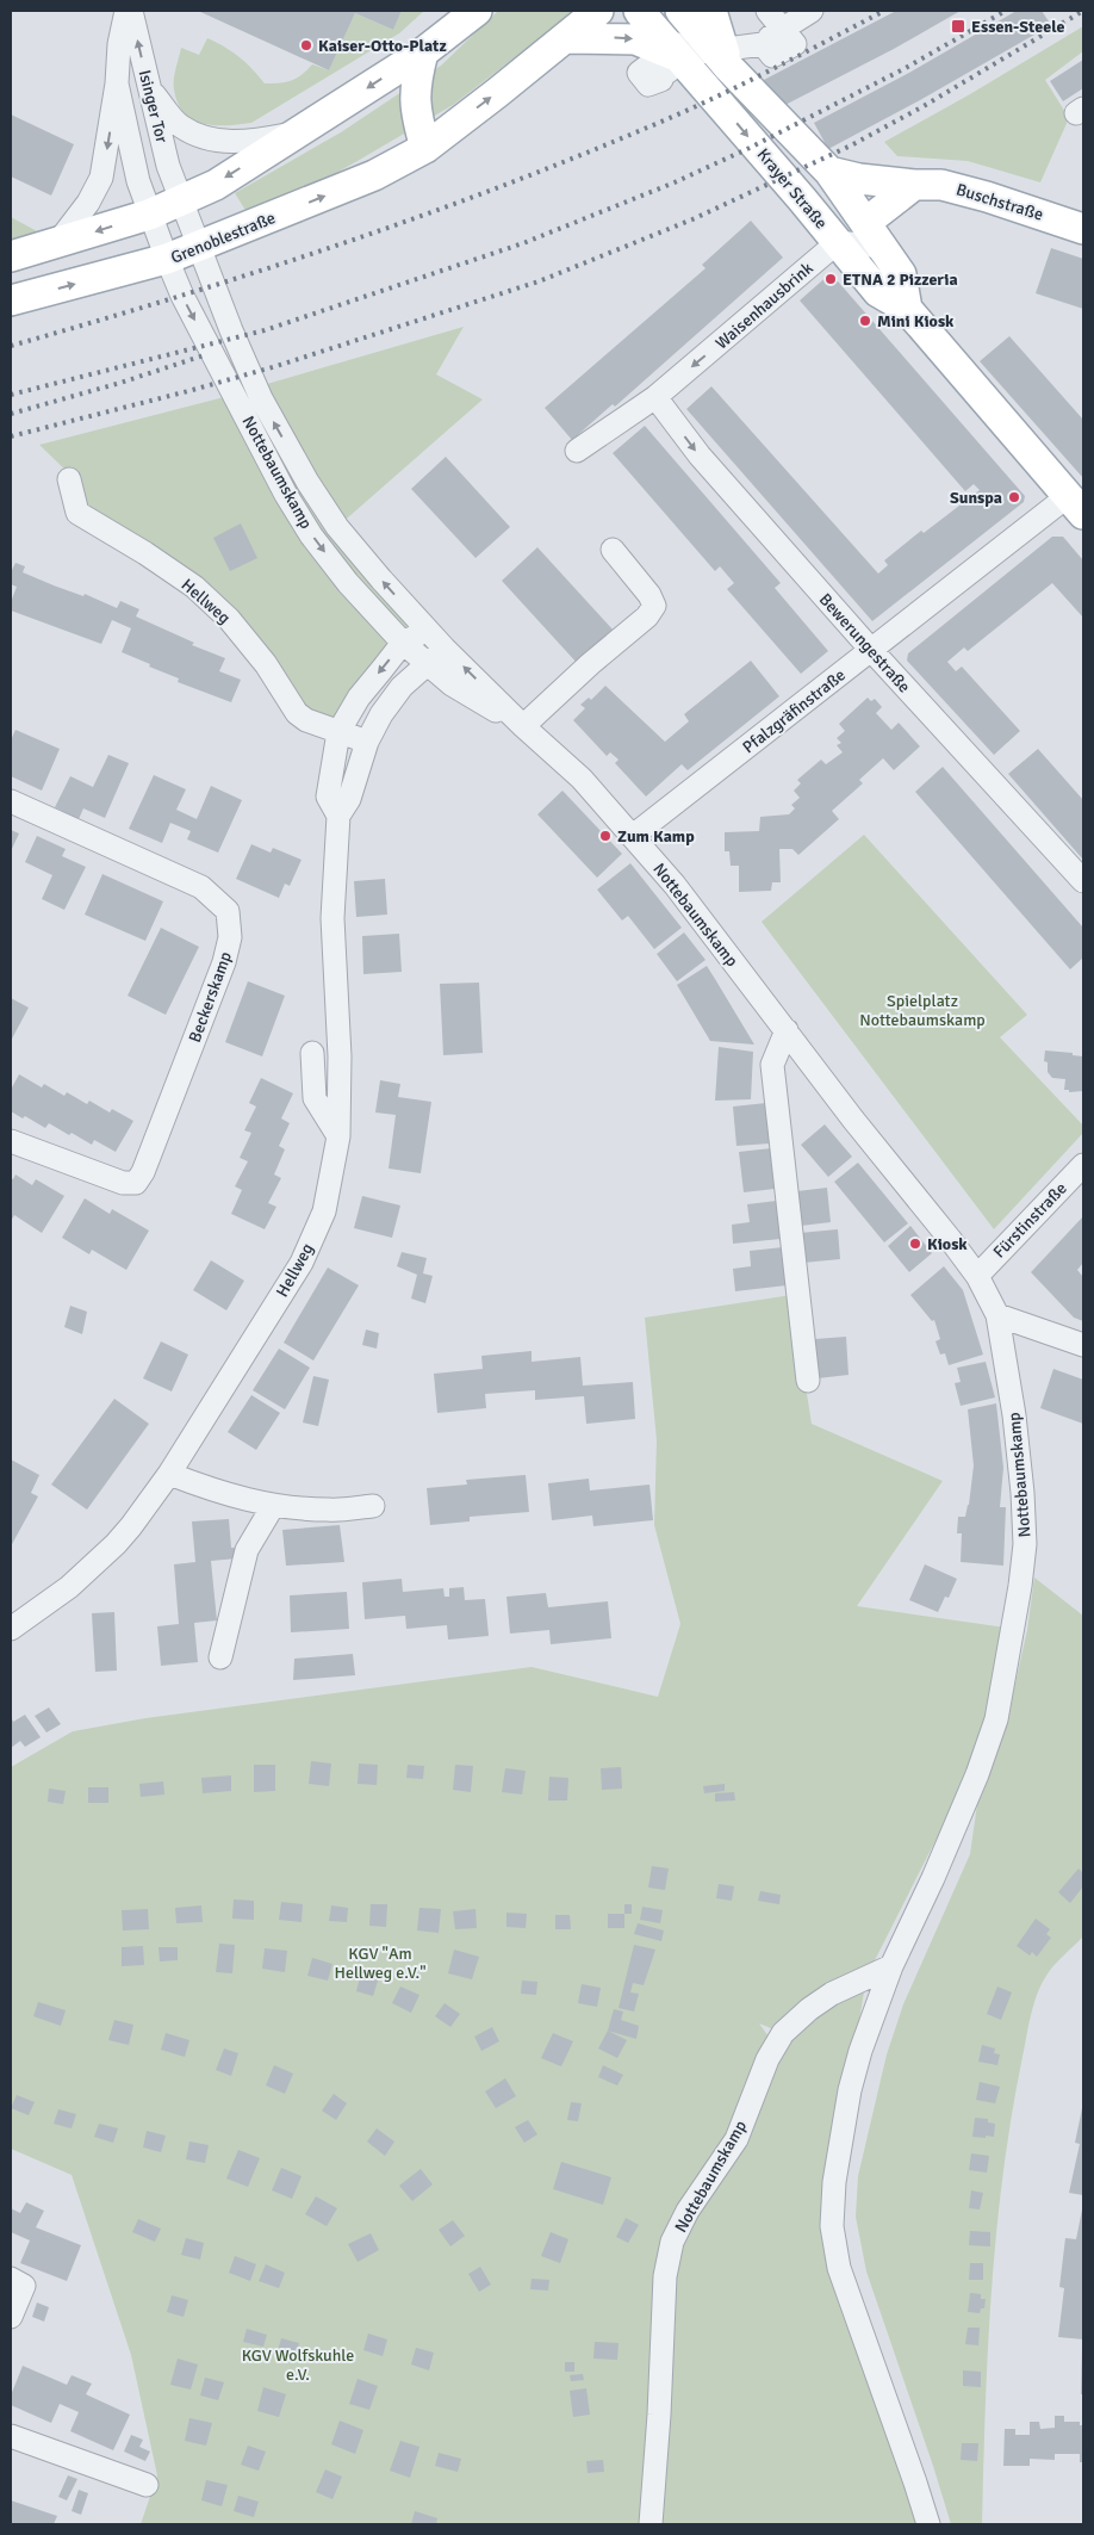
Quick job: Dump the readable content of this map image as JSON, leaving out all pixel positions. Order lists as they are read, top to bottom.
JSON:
{
  "streets": {
    "main road": ["Krayer Straße", "Buschstraße", "Grenoblestraße"],
    "street": [
      "Isinger Tor",
      "Waisenhausbrink",
      "Nottebaumskamp",
      "Hellweg",
      "Bewerungestraße",
      "Pfalzgräfinstraße",
      "Beckerskamp",
      "Fürstinstraße"
    ]
  },
  "crossings": [
    ["Isinger Tor", "Nottebaumskamp"],
    ["Krayer Straße", "Grenoblestraße"],
    ["Krayer Straße", "Waisenhausbrink"],
    ["Krayer Straße", "Pfalzgräfinstraße"],
    ["Grenoblestraße", "Nottebaumskamp"],
    ["Waisenhausbrink", "Bewerungestraße"],
    ["Nottebaumskamp", "Hellweg"],
    ["Nottebaumskamp", "Pfalzgräfinstraße"],
    ["Nottebaumskamp", "Fürstinstraße"],
    ["Bewerungestraße", "Pfalzgräfinstraße"]
  ],
  "one_way": ["Waisenhausbrink", "Bewerungestraße"],
  "parks": ["Spielplatz Nottebaumskamp", "KGV \"Am Hellweg e.V.\"", "KGV Wolfskuhle e.V."],
  "places": {
    "transit": ["Essen-Steele"],
    "other": [
      "Kaiser-Otto-Platz",
      "ETNA 2 Pizzeria",
      "Mini Kiosk",
      "Sunspa",
      "Zum Kamp",
      "Kiosk"
    ]
  }
}
